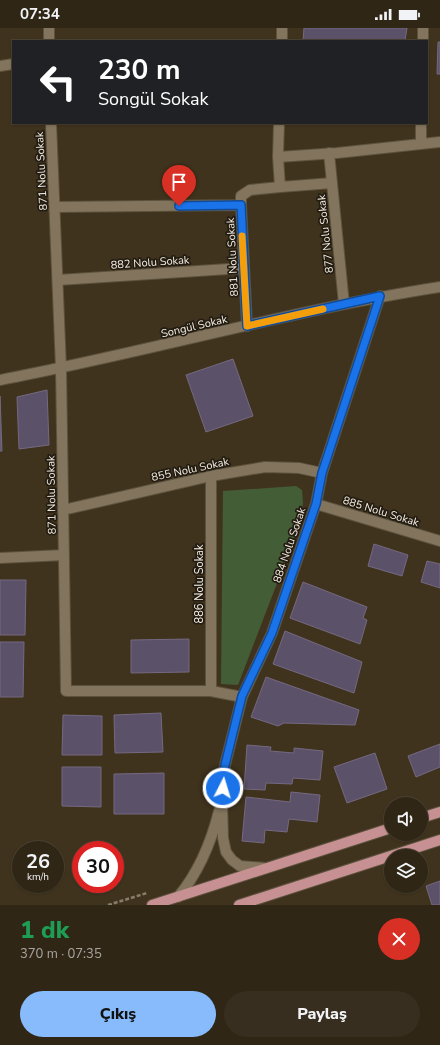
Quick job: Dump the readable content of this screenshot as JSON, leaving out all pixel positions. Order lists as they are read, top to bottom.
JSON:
{
  "streets": {
    "street": [
      "871 Nolu Sokak",
      "877 Nolu Sokak",
      "881 Nolu Sokak",
      "882 Nolu Sokak",
      "Songül Sokak",
      "855 Nolu Sokak",
      "885 Nolu Sokak",
      "884 Nolu Sokak",
      "886 Nolu Sokak"
    ]
  },
  "crossings": [
    ["871 Nolu Sokak", "881 Nolu Sokak"],
    ["871 Nolu Sokak", "882 Nolu Sokak"],
    ["871 Nolu Sokak", "Songül Sokak"],
    ["871 Nolu Sokak", "855 Nolu Sokak"],
    ["871 Nolu Sokak", "884 Nolu Sokak"],
    ["871 Nolu Sokak", "886 Nolu Sokak"],
    ["877 Nolu Sokak", "881 Nolu Sokak"],
    ["877 Nolu Sokak", "Songül Sokak"],
    ["881 Nolu Sokak", "882 Nolu Sokak"],
    ["881 Nolu Sokak", "Songül Sokak"],
    ["Songül Sokak", "884 Nolu Sokak"],
    ["855 Nolu Sokak", "884 Nolu Sokak"],
    ["855 Nolu Sokak", "886 Nolu Sokak"],
    ["885 Nolu Sokak", "884 Nolu Sokak"]
  ],
  "page": {
    "status": "07:34",
    "turn": ["230 m", "Songül Sokak"],
    "speed": "26 km/h",
    "limit": "30",
    "heading": ["1 dk", "370 m · 07:35"],
    "buttons": ["Çıkış", "Paylaş"]
  }
}
